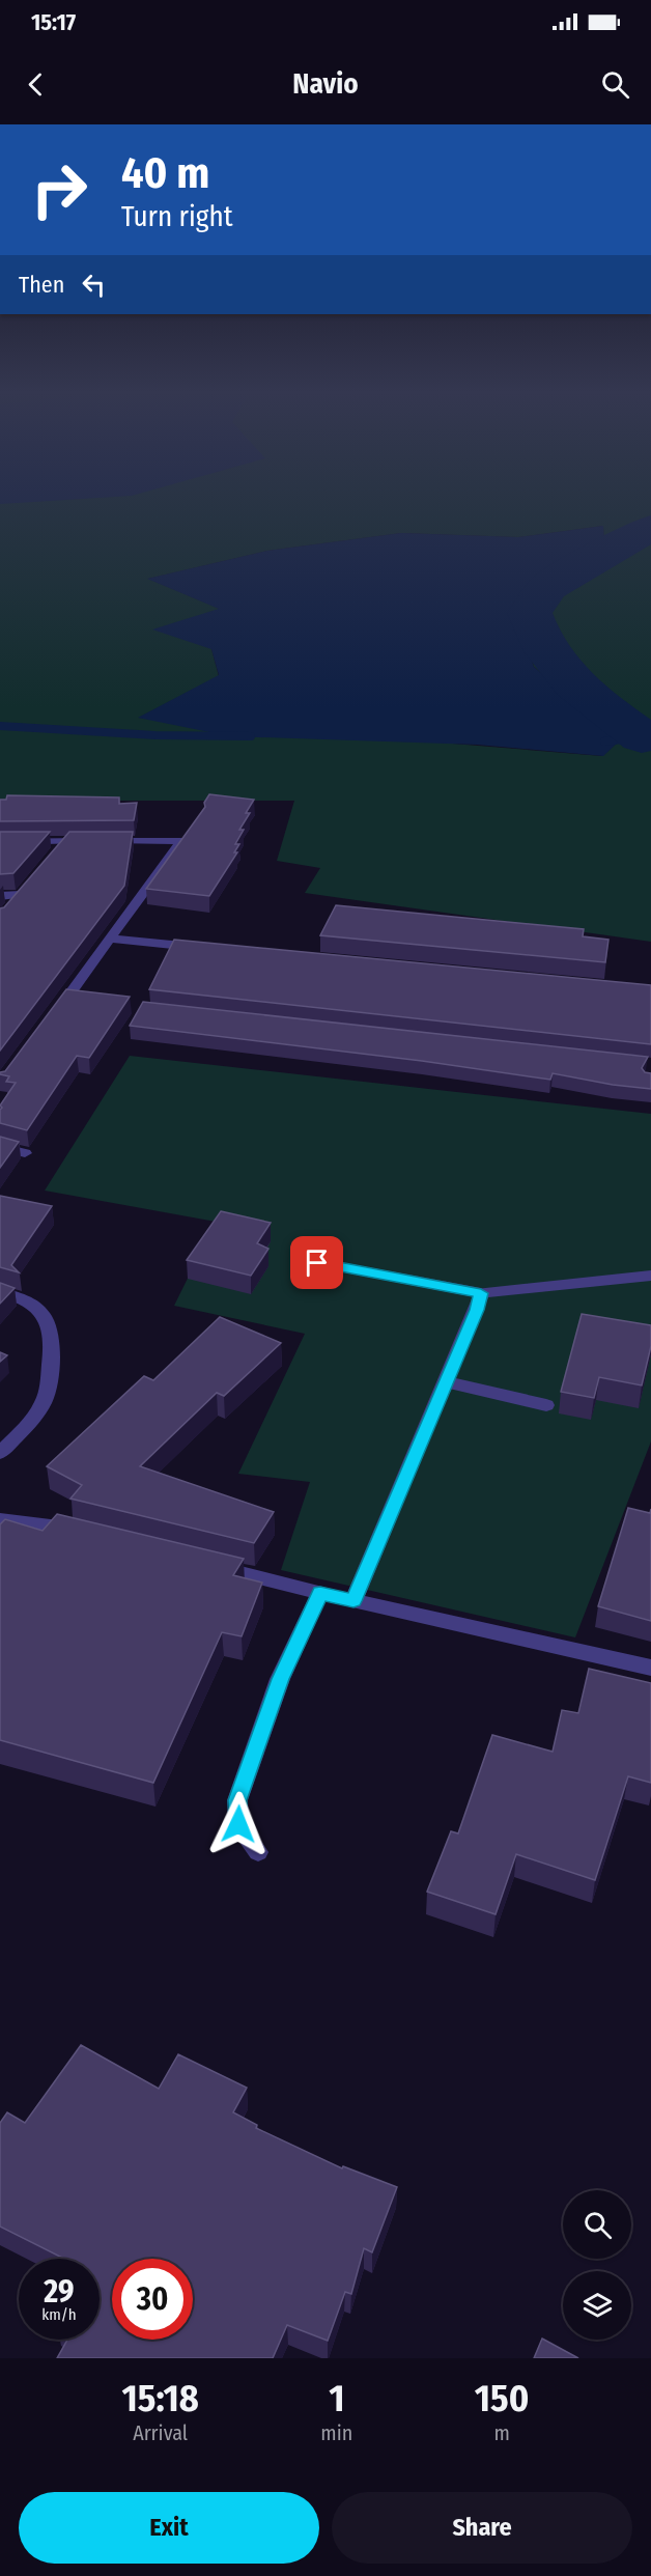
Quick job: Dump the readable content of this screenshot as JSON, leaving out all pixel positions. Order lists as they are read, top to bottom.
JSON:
{
  "page": {
    "status": "15:17",
    "header": "Navio",
    "turn": ["40 m", "Turn right"],
    "then": "Then",
    "speed": "29 km/h",
    "limit": "30",
    "eta": [
      "15:18",
      "Arrival",
      "1",
      "min",
      "150",
      "m"
    ],
    "buttons": ["Exit", "Share"]
  }
}
